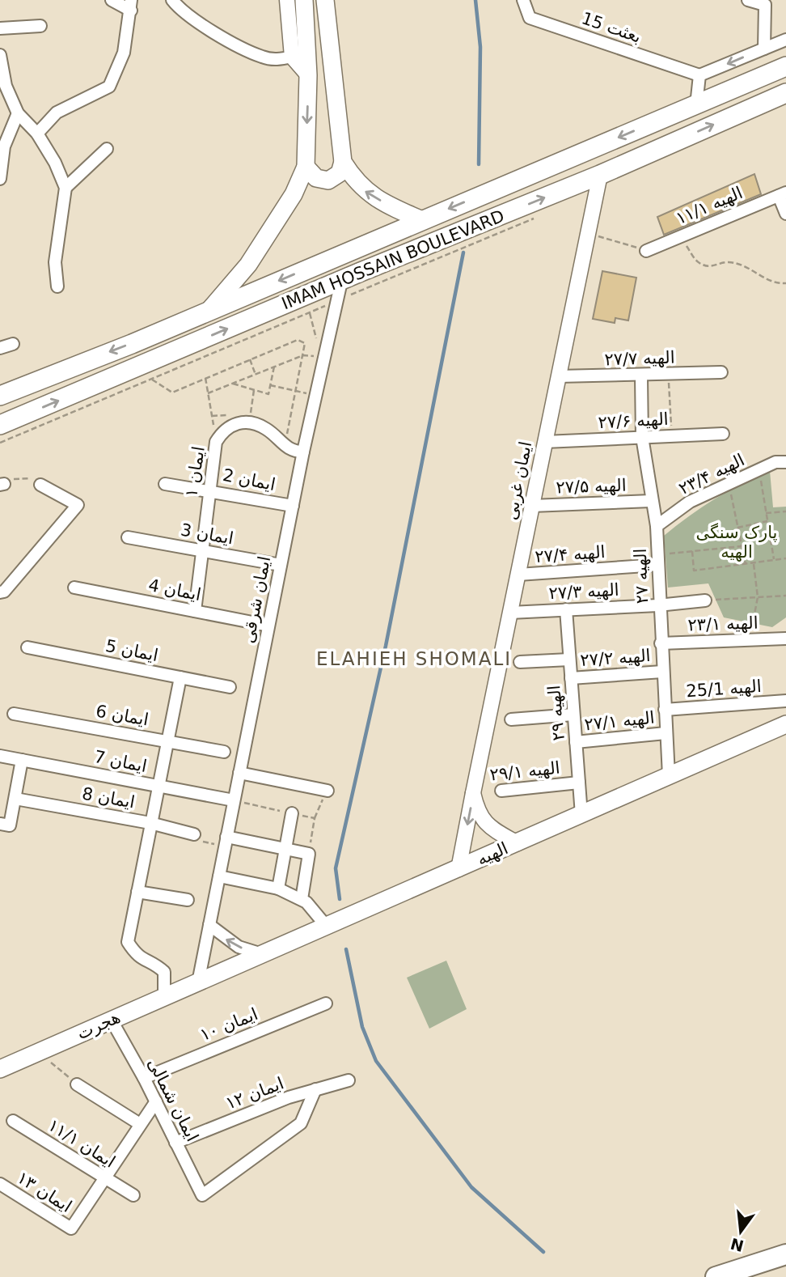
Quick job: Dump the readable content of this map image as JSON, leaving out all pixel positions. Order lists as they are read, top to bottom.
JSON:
{
  "streets": {
    "main road": ["IMAM HOSSAIN BOULEVARD", "الهیه", "هجرت"],
    "street": [
      "بعثت 15",
      "الهیه ۱۱/۱",
      "الهیه ۲۷/۷",
      "الهیه ۲۷/۶",
      "ایمان ۱",
      "الهیه ۲۳/۴",
      "ایمان 2",
      "ایمان غربی",
      "الهیه ۲۷/۵",
      "ایمان 3",
      "الهیه ۲۷/۴",
      "الهیه ۲۷",
      "ایمان 4",
      "الهیه ۲۷/۳",
      "ایمان شرقی",
      "الهیه ۲۳/۱",
      "ایمان 5",
      "الهیه ۲۷/۲",
      "الهیه 25/1",
      "الهیه ۲۹",
      "ایمان 6",
      "الهیه ۲۷/۱",
      "ایمان 7",
      "الهیه ۲۹/۱",
      "ایمان 8",
      "ایمان ۱۰",
      "ایمان ۱۲",
      "ایمان شمالی",
      "ایمان ۱۱/۱",
      "ایمان ۱۳"
    ]
  },
  "crossings": [
    ["IMAM HOSSAIN BOULEVARD", "ایمان غربی"],
    ["IMAM HOSSAIN BOULEVARD", "ایمان شرقی"],
    ["الهیه ۲۷/۷", "ایمان غربی"],
    ["الهیه ۲۷/۷", "الهیه ۲۷"],
    ["الهیه ۲۷/۶", "ایمان غربی"],
    ["الهیه ۲۷/۶", "الهیه ۲۷"],
    ["ایمان ۱", "ایمان 2"],
    ["ایمان ۱", "ایمان 3"],
    ["ایمان ۱", "ایمان 4"],
    ["ایمان ۱", "ایمان شرقی"],
    ["الهیه ۲۳/۴", "الهیه ۲۷"],
    ["ایمان 2", "ایمان شرقی"],
    ["ایمان غربی", "الهیه ۲۷/۵"],
    ["ایمان غربی", "الهیه ۲۷/۴"],
    ["ایمان غربی", "الهیه ۲۷/۳"],
    ["ایمان غربی", "الهیه"],
    ["الهیه ۲۷/۵", "الهیه ۲۷"],
    ["ایمان 3", "ایمان شرقی"],
    ["الهیه ۲۷/۴", "الهیه ۲۷"],
    ["الهیه ۲۷", "الهیه ۲۷/۳"],
    ["الهیه ۲۷", "الهیه ۲۳/۱"],
    ["الهیه ۲۷", "الهیه ۲۷/۲"],
    ["الهیه ۲۷", "الهیه 25/1"],
    ["الهیه ۲۷", "الهیه ۲۷/۱"],
    ["الهیه ۲۷", "الهیه"],
    ["ایمان 4", "ایمان شرقی"],
    ["الهیه ۲۷/۳", "الهیه ۲۹"],
    ["ایمان شرقی", "ایمان 7"],
    ["ایمان شرقی", "الهیه"],
    ["ایمان شرقی", "هجرت"],
    ["الهیه ۲۷/۲", "الهیه ۲۹"],
    ["الهیه ۲۹", "الهیه ۲۷/۱"],
    ["الهیه ۲۹", "الهیه ۲۹/۱"],
    ["الهیه ۲۹", "الهیه"],
    ["الهیه", "هجرت"],
    ["ایمان ۱۰", "ایمان شمالی"],
    ["هجرت", "ایمان شمالی"],
    ["ایمان ۱۲", "ایمان شمالی"],
    ["ایمان ۱۱/۱", "ایمان ۱۳"]
  ],
  "districts": ["ELAHIEH SHOMALI"],
  "parks": ["پارک سنگی الهیه"],
  "north": "bottom"
}
